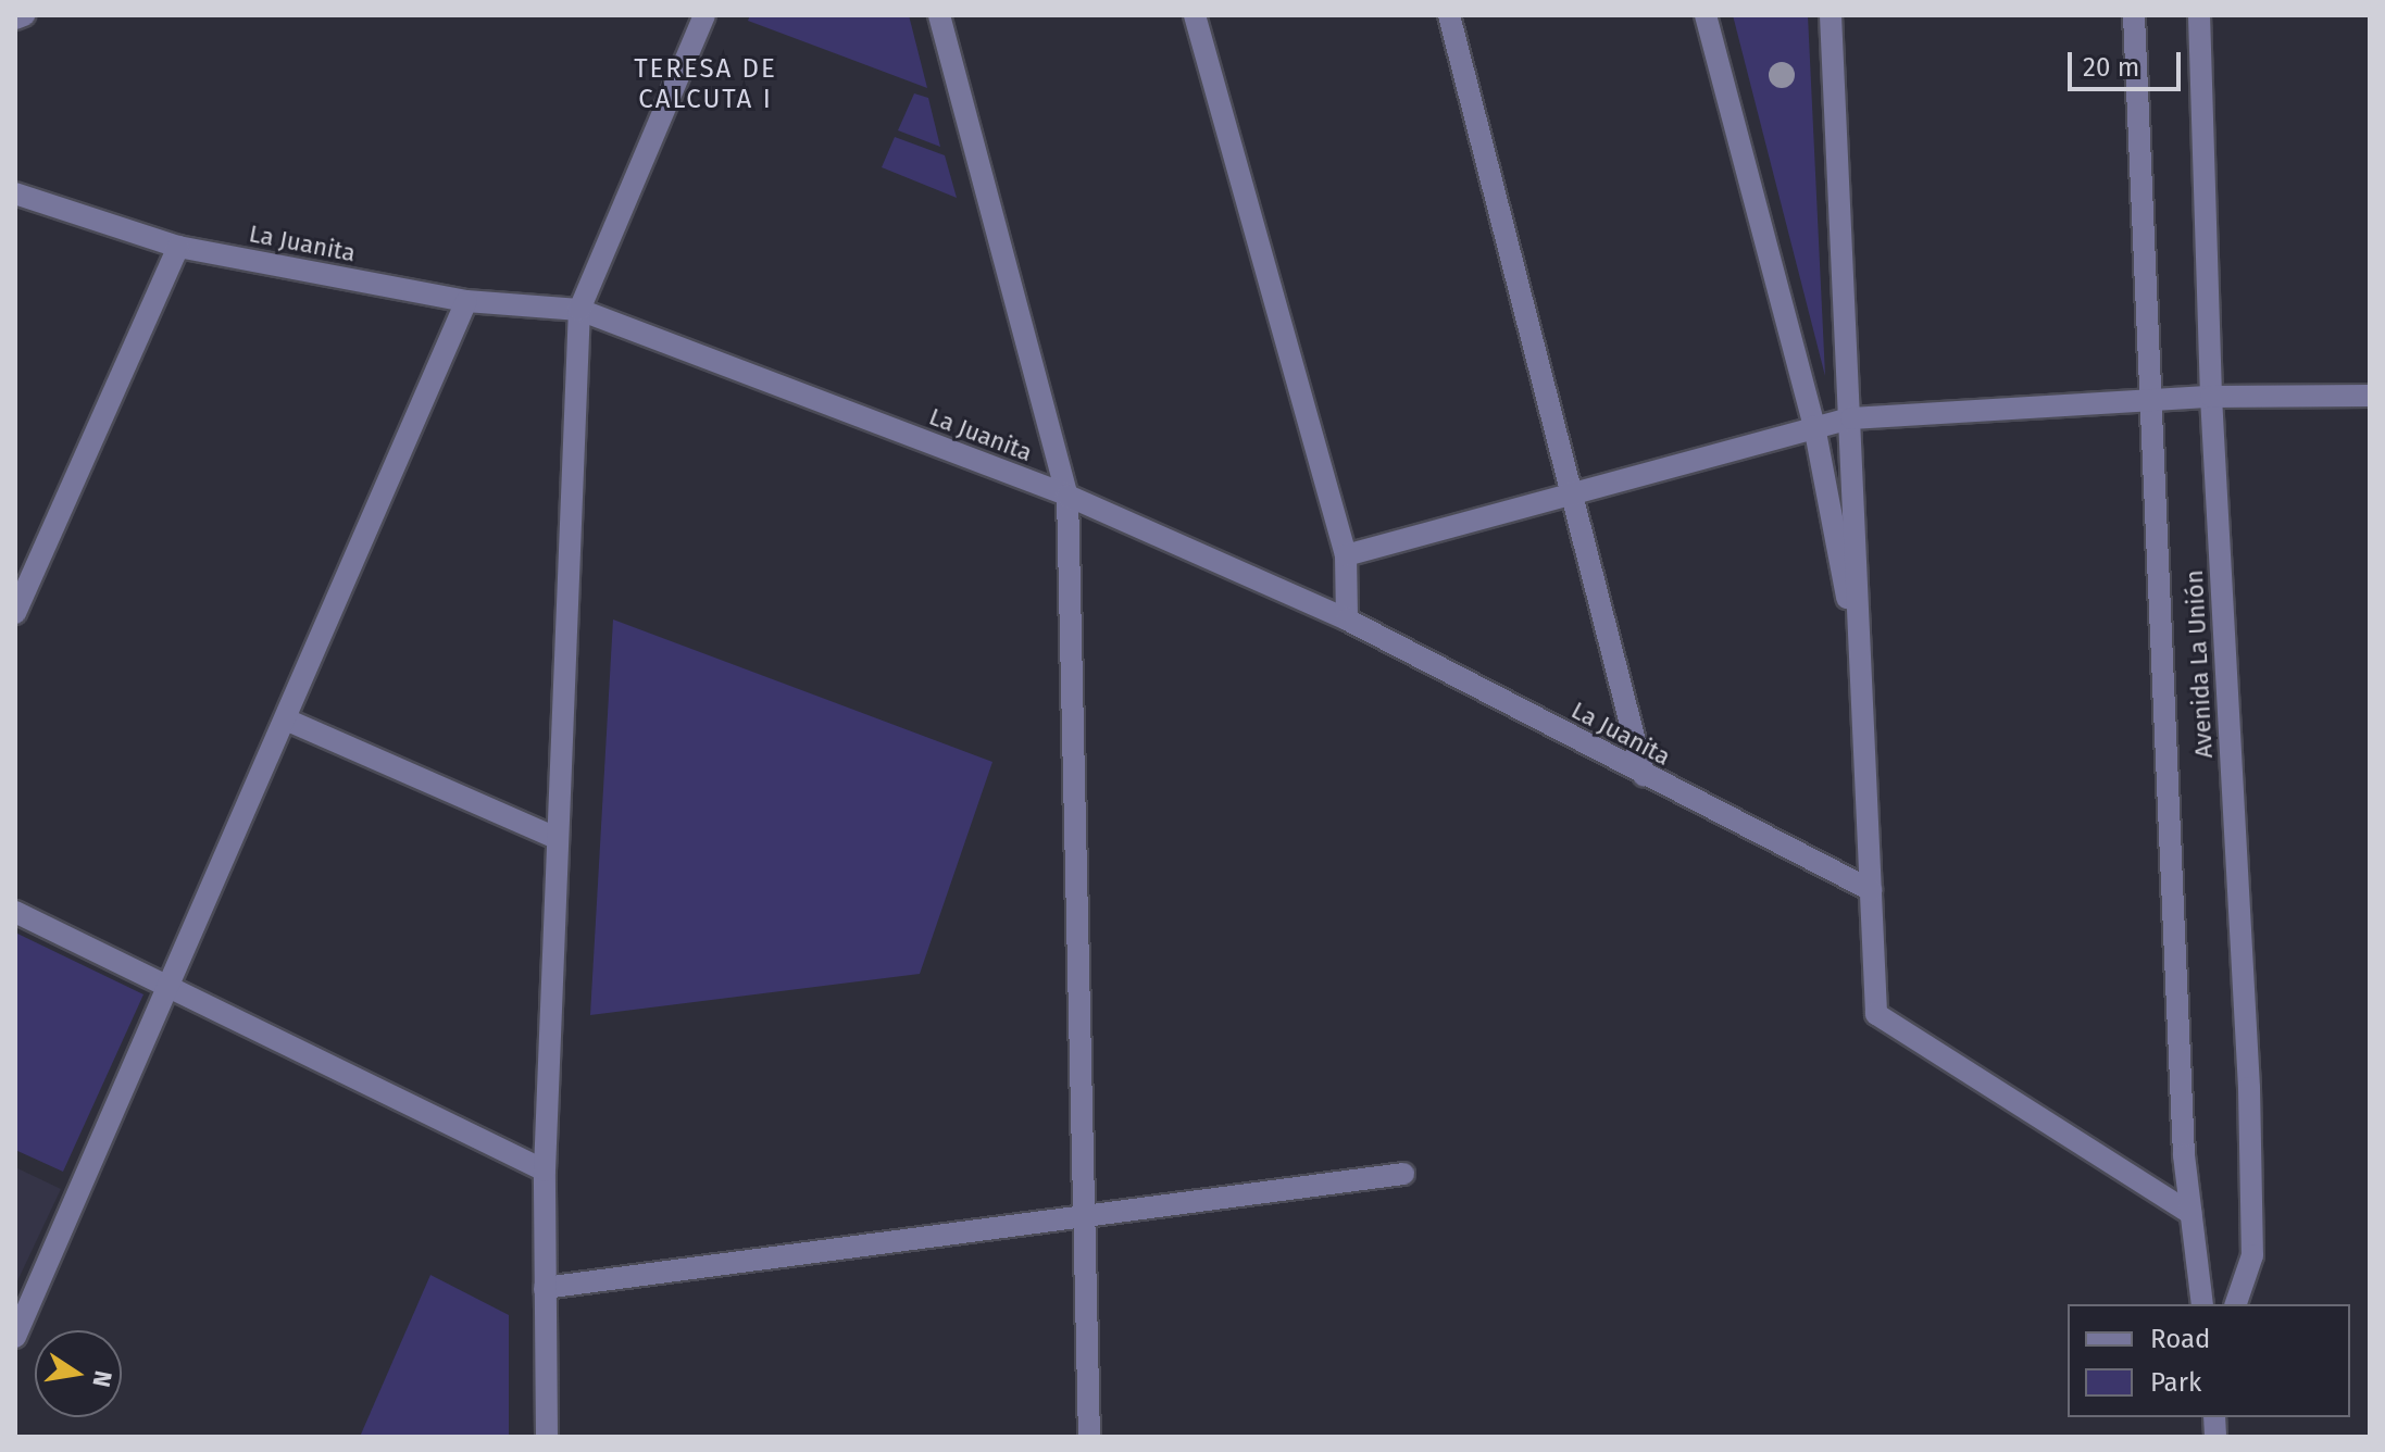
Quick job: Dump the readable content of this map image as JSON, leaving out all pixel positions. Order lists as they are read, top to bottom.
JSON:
{
  "streets": {
    "street": ["La Juanita", "Avenida La Unión"]
  },
  "districts": ["TERESA DE CALCUTA I"],
  "legend": ["Road", "Park"],
  "scale_bar": "20 m",
  "north": "right"
}
